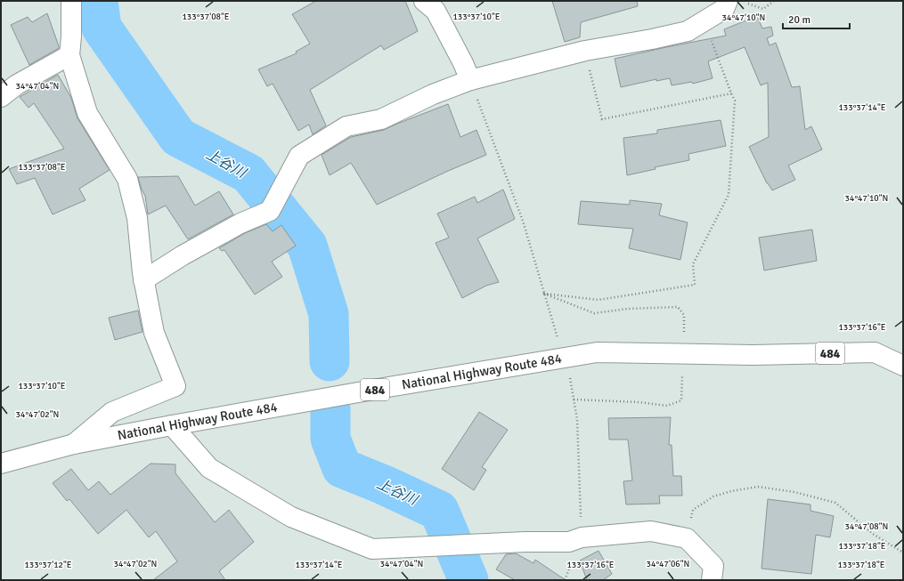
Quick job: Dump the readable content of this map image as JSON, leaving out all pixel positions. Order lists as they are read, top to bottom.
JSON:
{
  "streets": {
    "main road": ["484", "National Highway Route 484"]
  },
  "water": ["上谷川"],
  "scale_bar": "20 m",
  "coordinates": [
    "133°37'10\"E",
    "133°37'08\"E",
    "34°47'10\"N",
    "34°47'04\"N",
    "133°37'14\"E",
    "133°37'16\"E",
    "34°47'02\"N",
    "34°47'08\"N",
    "133°37'18\"E",
    "34°47'06\"N",
    "133°37'12\"E"
  ]
}
